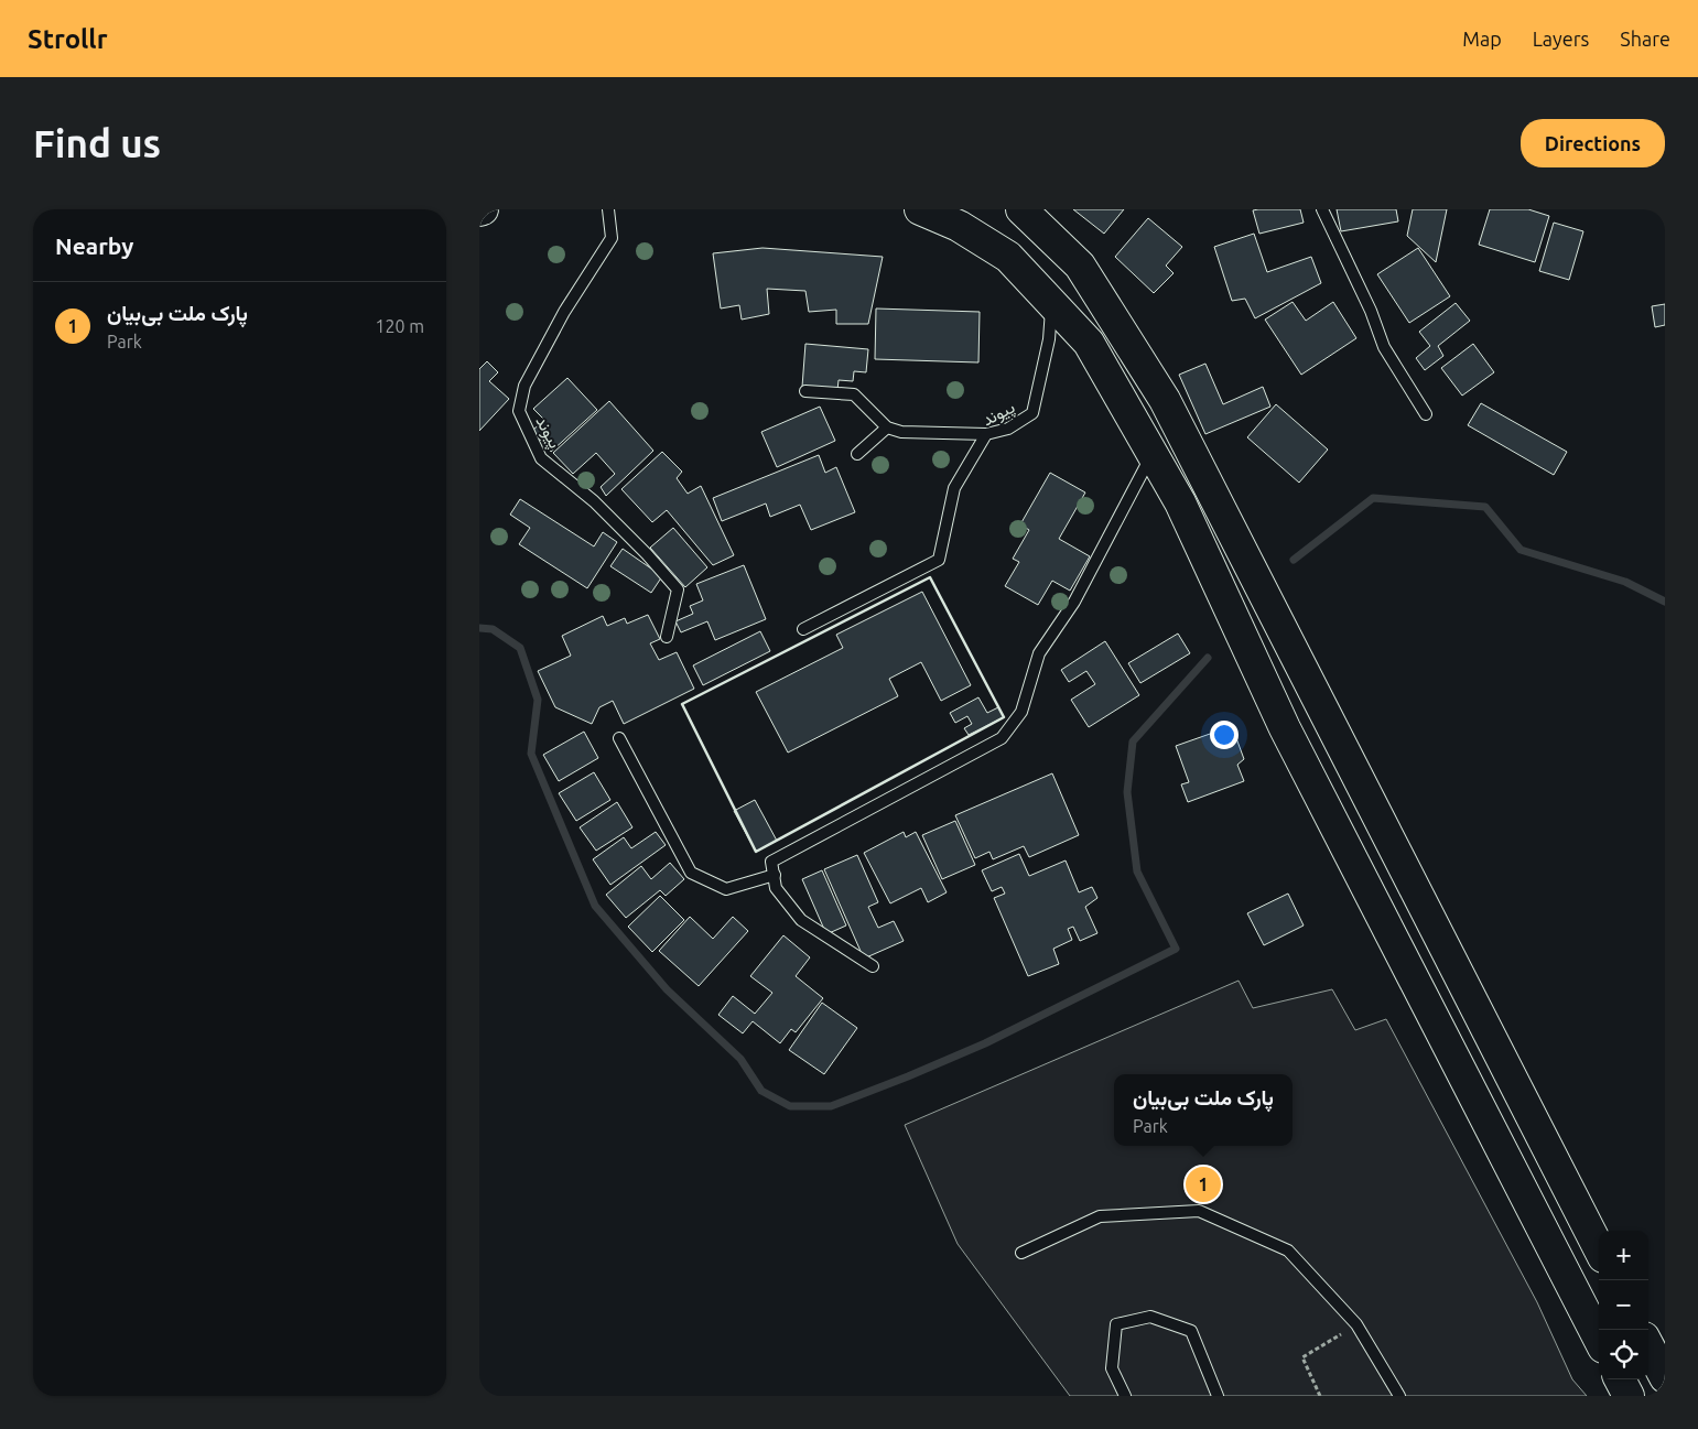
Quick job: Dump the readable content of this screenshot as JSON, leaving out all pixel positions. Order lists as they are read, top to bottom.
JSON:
{
  "streets": {
    "lane": ["پیوند"]
  },
  "page": {
    "header": "Strollr",
    "nav": ["Map", "Layers", "Share"],
    "buttons": "Directions",
    "title": "Find us",
    "heading": "Nearby",
    "list": [
      {
        "mark": "1",
        "name": "پارک ملت بی‌بیان",
        "note": "Park",
        "value": "120 m"
      }
    ],
    "popup": ["پارک ملت بی‌بیان", "Park"],
    "pins": "1",
    "map_buttons": ["+", "−"]
  }
}
